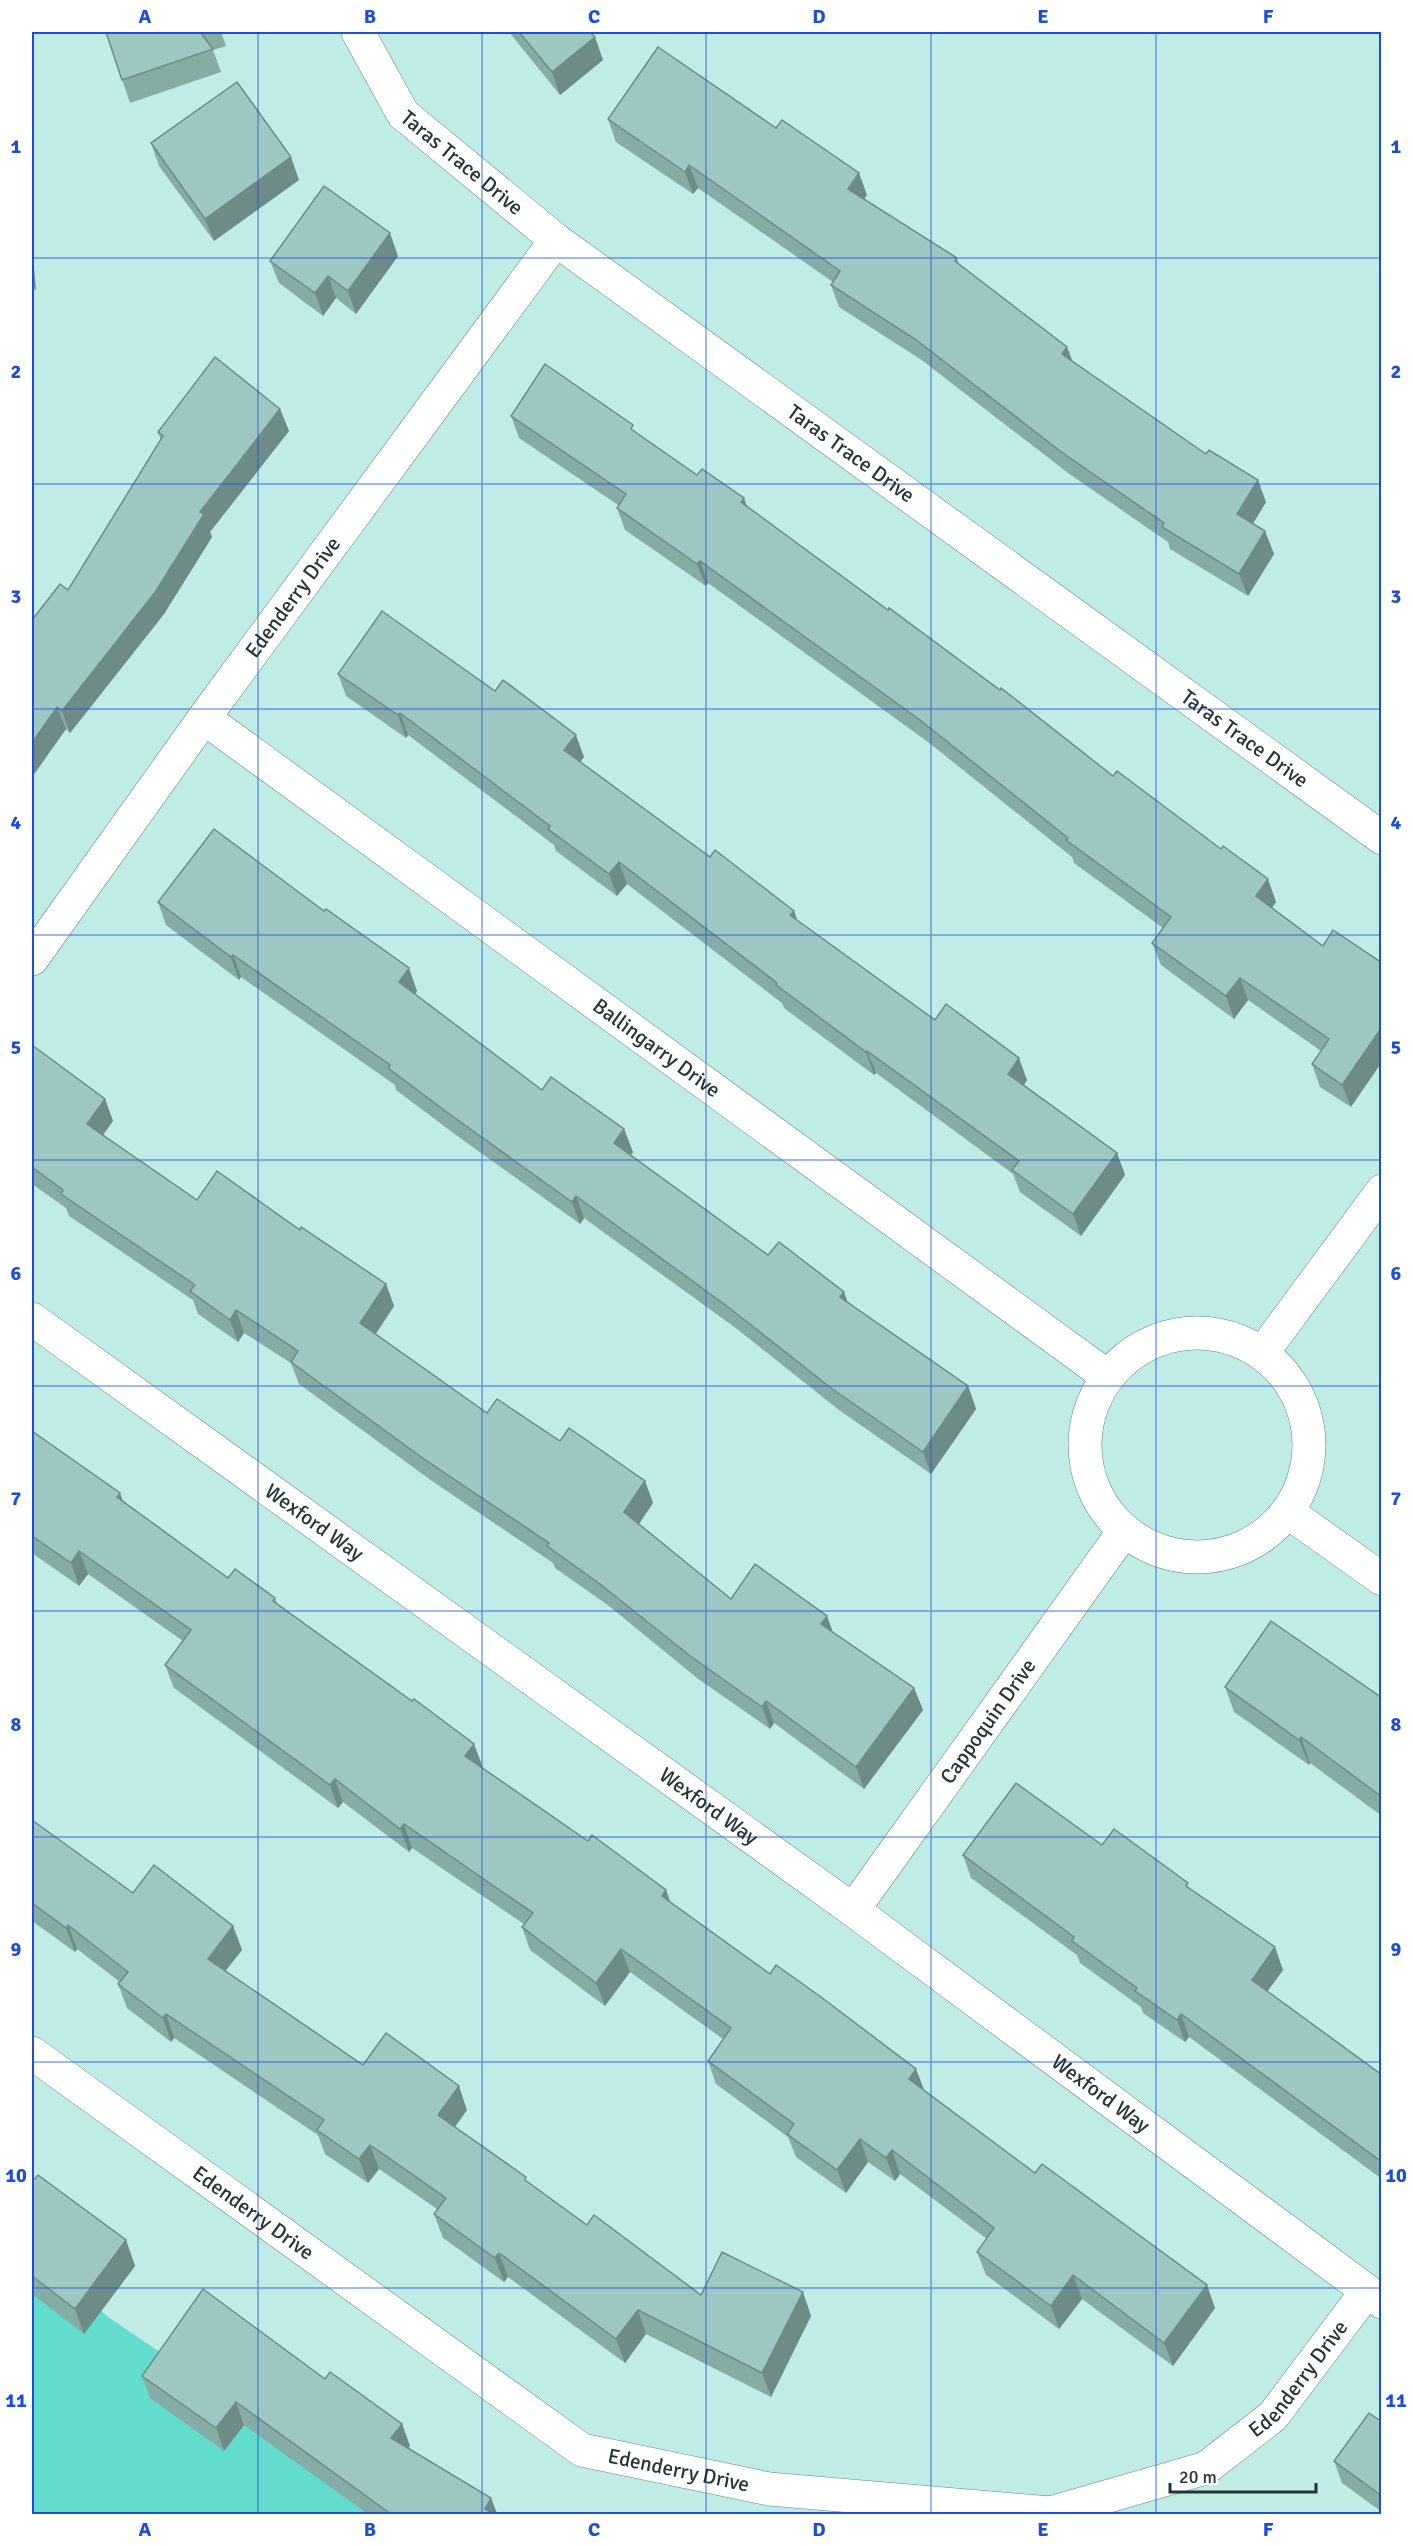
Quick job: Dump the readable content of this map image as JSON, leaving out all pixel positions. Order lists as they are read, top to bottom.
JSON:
{
  "streets": {
    "street": [
      "Taras Trace Drive",
      "Edenderry Drive",
      "Ballingarry Drive",
      "Wexford Way",
      "Cappoquin Drive"
    ]
  },
  "crossings": [
    ["Taras Trace Drive", "Edenderry Drive"],
    ["Edenderry Drive", "Ballingarry Drive"],
    ["Edenderry Drive", "Wexford Way"],
    ["Wexford Way", "Cappoquin Drive"]
  ],
  "scale_bar": "20 m",
  "grid": {
    "columns": [
      "A",
      "B",
      "C",
      "D",
      "E",
      "F"
    ],
    "rows": [
      "1",
      "2",
      "3",
      "4",
      "5",
      "6",
      "7",
      "8",
      "9",
      "10",
      "11"
    ]
  }
}
